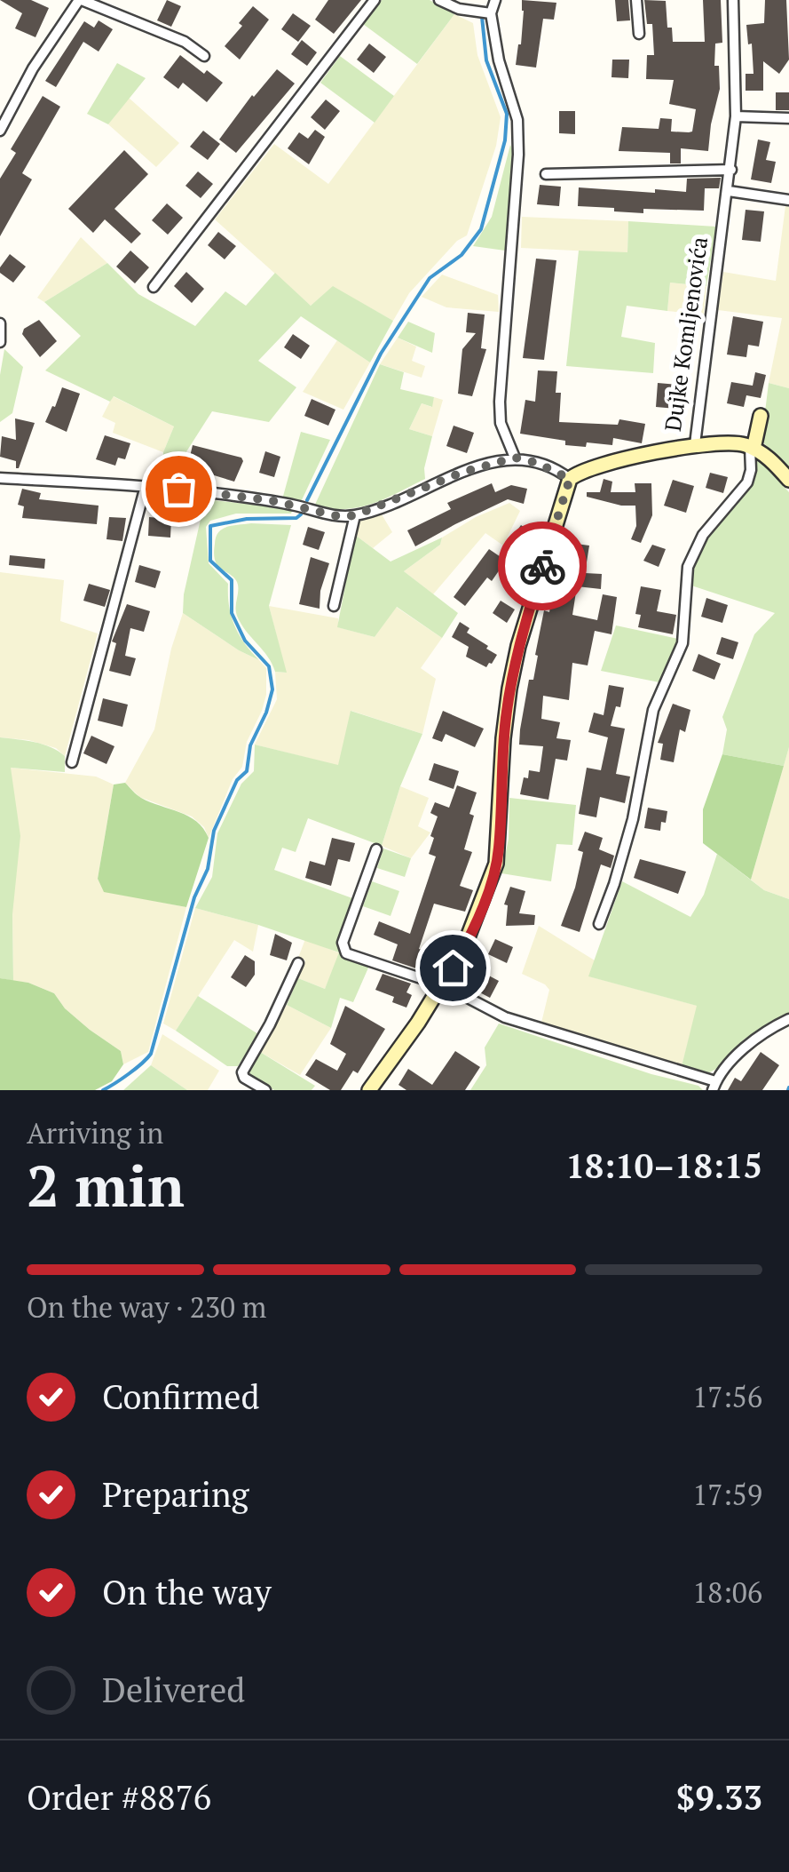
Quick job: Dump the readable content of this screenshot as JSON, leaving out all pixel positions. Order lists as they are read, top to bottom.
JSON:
{
  "streets": {
    "street": ["Dujke Komljenovića"]
  },
  "page": {
    "heading": ["2 min", "Arriving in", "18:10–18:15"],
    "panel": ["Order #8876", "$9.33"],
    "bar": "On the way · 230 m",
    "list": [
      ["Confirmed", "17:56"],
      ["Preparing", "17:59"],
      ["On the way", "18:06"],
      "Delivered"
    ]
  }
}
